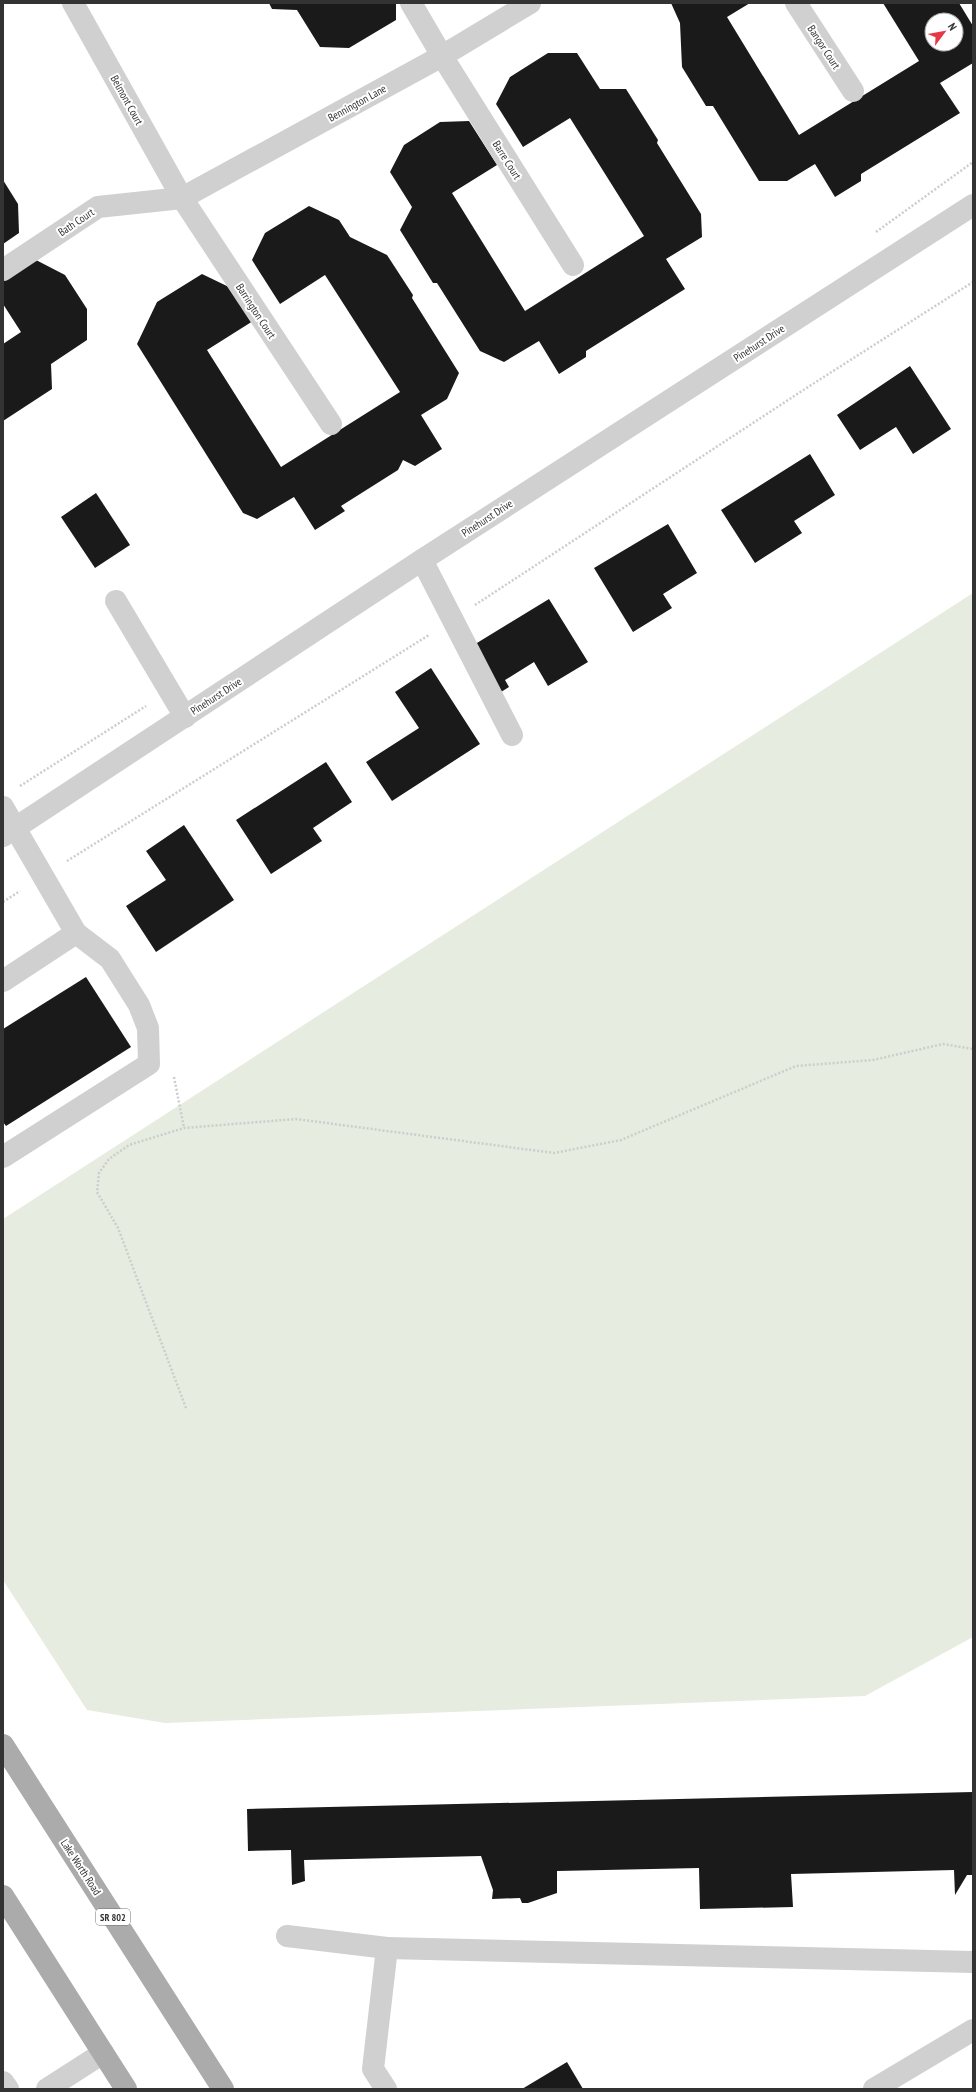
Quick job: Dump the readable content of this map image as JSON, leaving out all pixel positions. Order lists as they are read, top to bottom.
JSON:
{
  "streets": {
    "main road": ["Lake Worth Road", "SR 802"],
    "street": [
      "Bangor Court",
      "Belmont Court",
      "Bennington Lane",
      "Barre Court",
      "Bath Court",
      "Barrington Court",
      "Pinehurst Drive"
    ]
  },
  "crossings": [
    ["Belmont Court", "Bennington Lane"],
    ["Belmont Court", "Bath Court"],
    ["Belmont Court", "Barrington Court"],
    ["Bennington Lane", "Barre Court"],
    ["Bennington Lane", "Bath Court"],
    ["Bennington Lane", "Barrington Court"],
    ["Bath Court", "Barrington Court"]
  ],
  "north": "top right"
}
